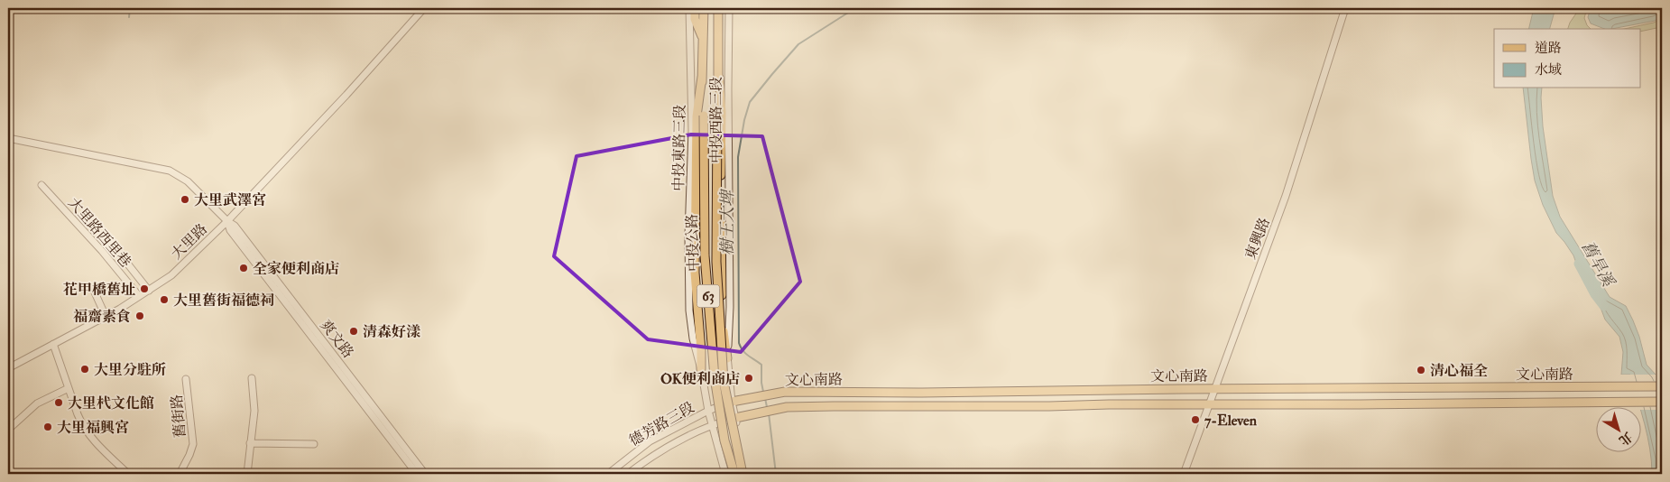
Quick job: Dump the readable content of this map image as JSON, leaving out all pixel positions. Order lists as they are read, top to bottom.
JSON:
{
  "streets": {
    "main road": ["中投公路", "63", "文心南路"],
    "street": [
      "中投西路三段",
      "中投東路三段",
      "大里路西里巷",
      "東興路",
      "大里路",
      "爽文路",
      "舊街路",
      "德芳路三段"
    ]
  },
  "crossings": [
    ["中投西路三段", "文心南路"],
    ["中投西路三段", "德芳路三段"],
    ["中投東路三段", "德芳路三段"],
    ["大里路西里巷", "大里路"],
    ["東興路", "文心南路"],
    ["大里路", "爽文路"],
    ["文心南路", "德芳路三段"]
  ],
  "water": ["樹王大埤", "舊旱溪"],
  "places": [
    "大里武澤宮",
    "全家便利商店",
    "花甲橋舊址",
    "大里舊街福德祠",
    "福齋素食",
    "清森好漾",
    "大里分駐所",
    "清心福全",
    "OK便利商店",
    "大里杙文化館",
    "7-Eleven",
    "大里福興宮"
  ],
  "legend": ["道路", "水域"],
  "north": "bottom right"
}
